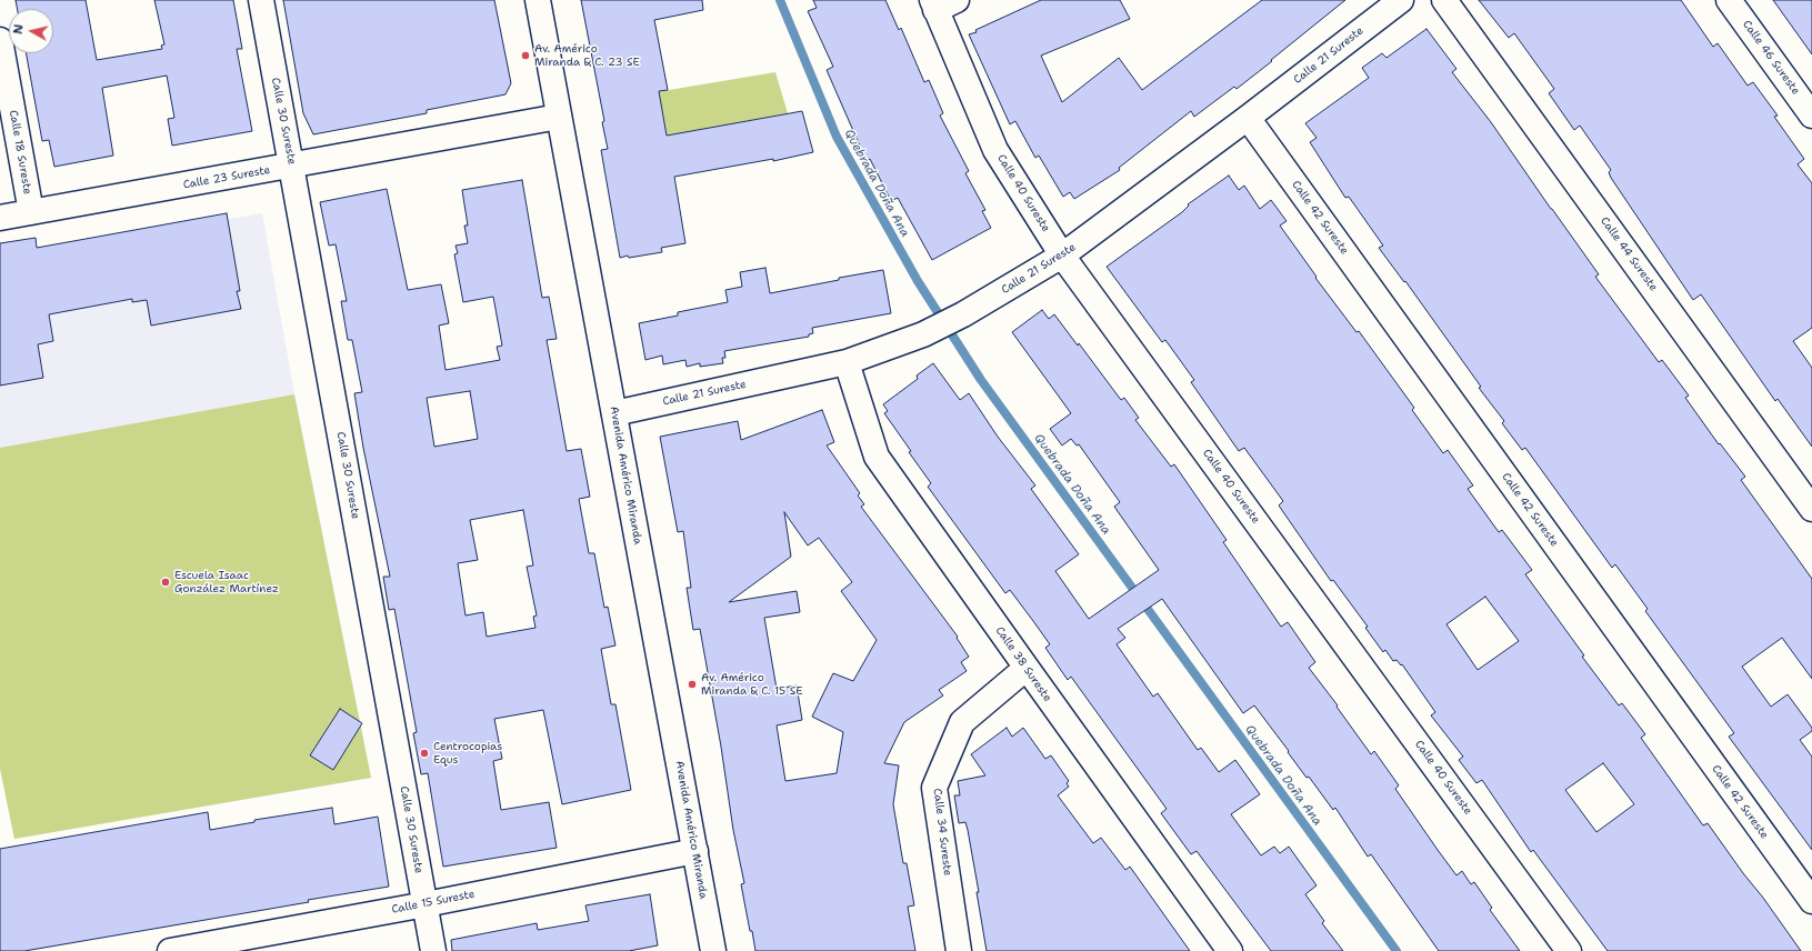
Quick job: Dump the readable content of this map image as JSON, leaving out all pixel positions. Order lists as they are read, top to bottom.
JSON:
{
  "streets": {
    "street": [
      "Calle 21 Sureste",
      "Calle 46 Sureste",
      "Calle 30 Sureste",
      "Calle 18 Sureste",
      "Calle 23 Sureste",
      "Calle 40 Sureste",
      "Calle 42 Sureste",
      "Calle 44 Sureste",
      "Avenida Américo Miranda",
      "Calle 38 Sureste",
      "Calle 34 Sureste",
      "Calle 15 Sureste"
    ]
  },
  "crossings": [
    ["Calle 21 Sureste", "Calle 40 Sureste"],
    ["Calle 21 Sureste", "Calle 42 Sureste"],
    ["Calle 21 Sureste", "Avenida Américo Miranda"],
    ["Calle 21 Sureste", "Calle 38 Sureste"],
    ["Calle 30 Sureste", "Calle 23 Sureste"],
    ["Calle 30 Sureste", "Calle 15 Sureste"],
    ["Calle 18 Sureste", "Calle 23 Sureste"],
    ["Calle 23 Sureste", "Avenida Américo Miranda"],
    ["Avenida Américo Miranda", "Calle 15 Sureste"],
    ["Calle 38 Sureste", "Calle 34 Sureste"]
  ],
  "water": ["Quebrada Doña Ana"],
  "places": [
    "Av. Américo Miranda & C. 23 SE",
    "Escuela Isaac González Martínez",
    "Av. Américo Miranda & C. 15 SE",
    "Centrocopias Equs"
  ],
  "north": "left"
}
